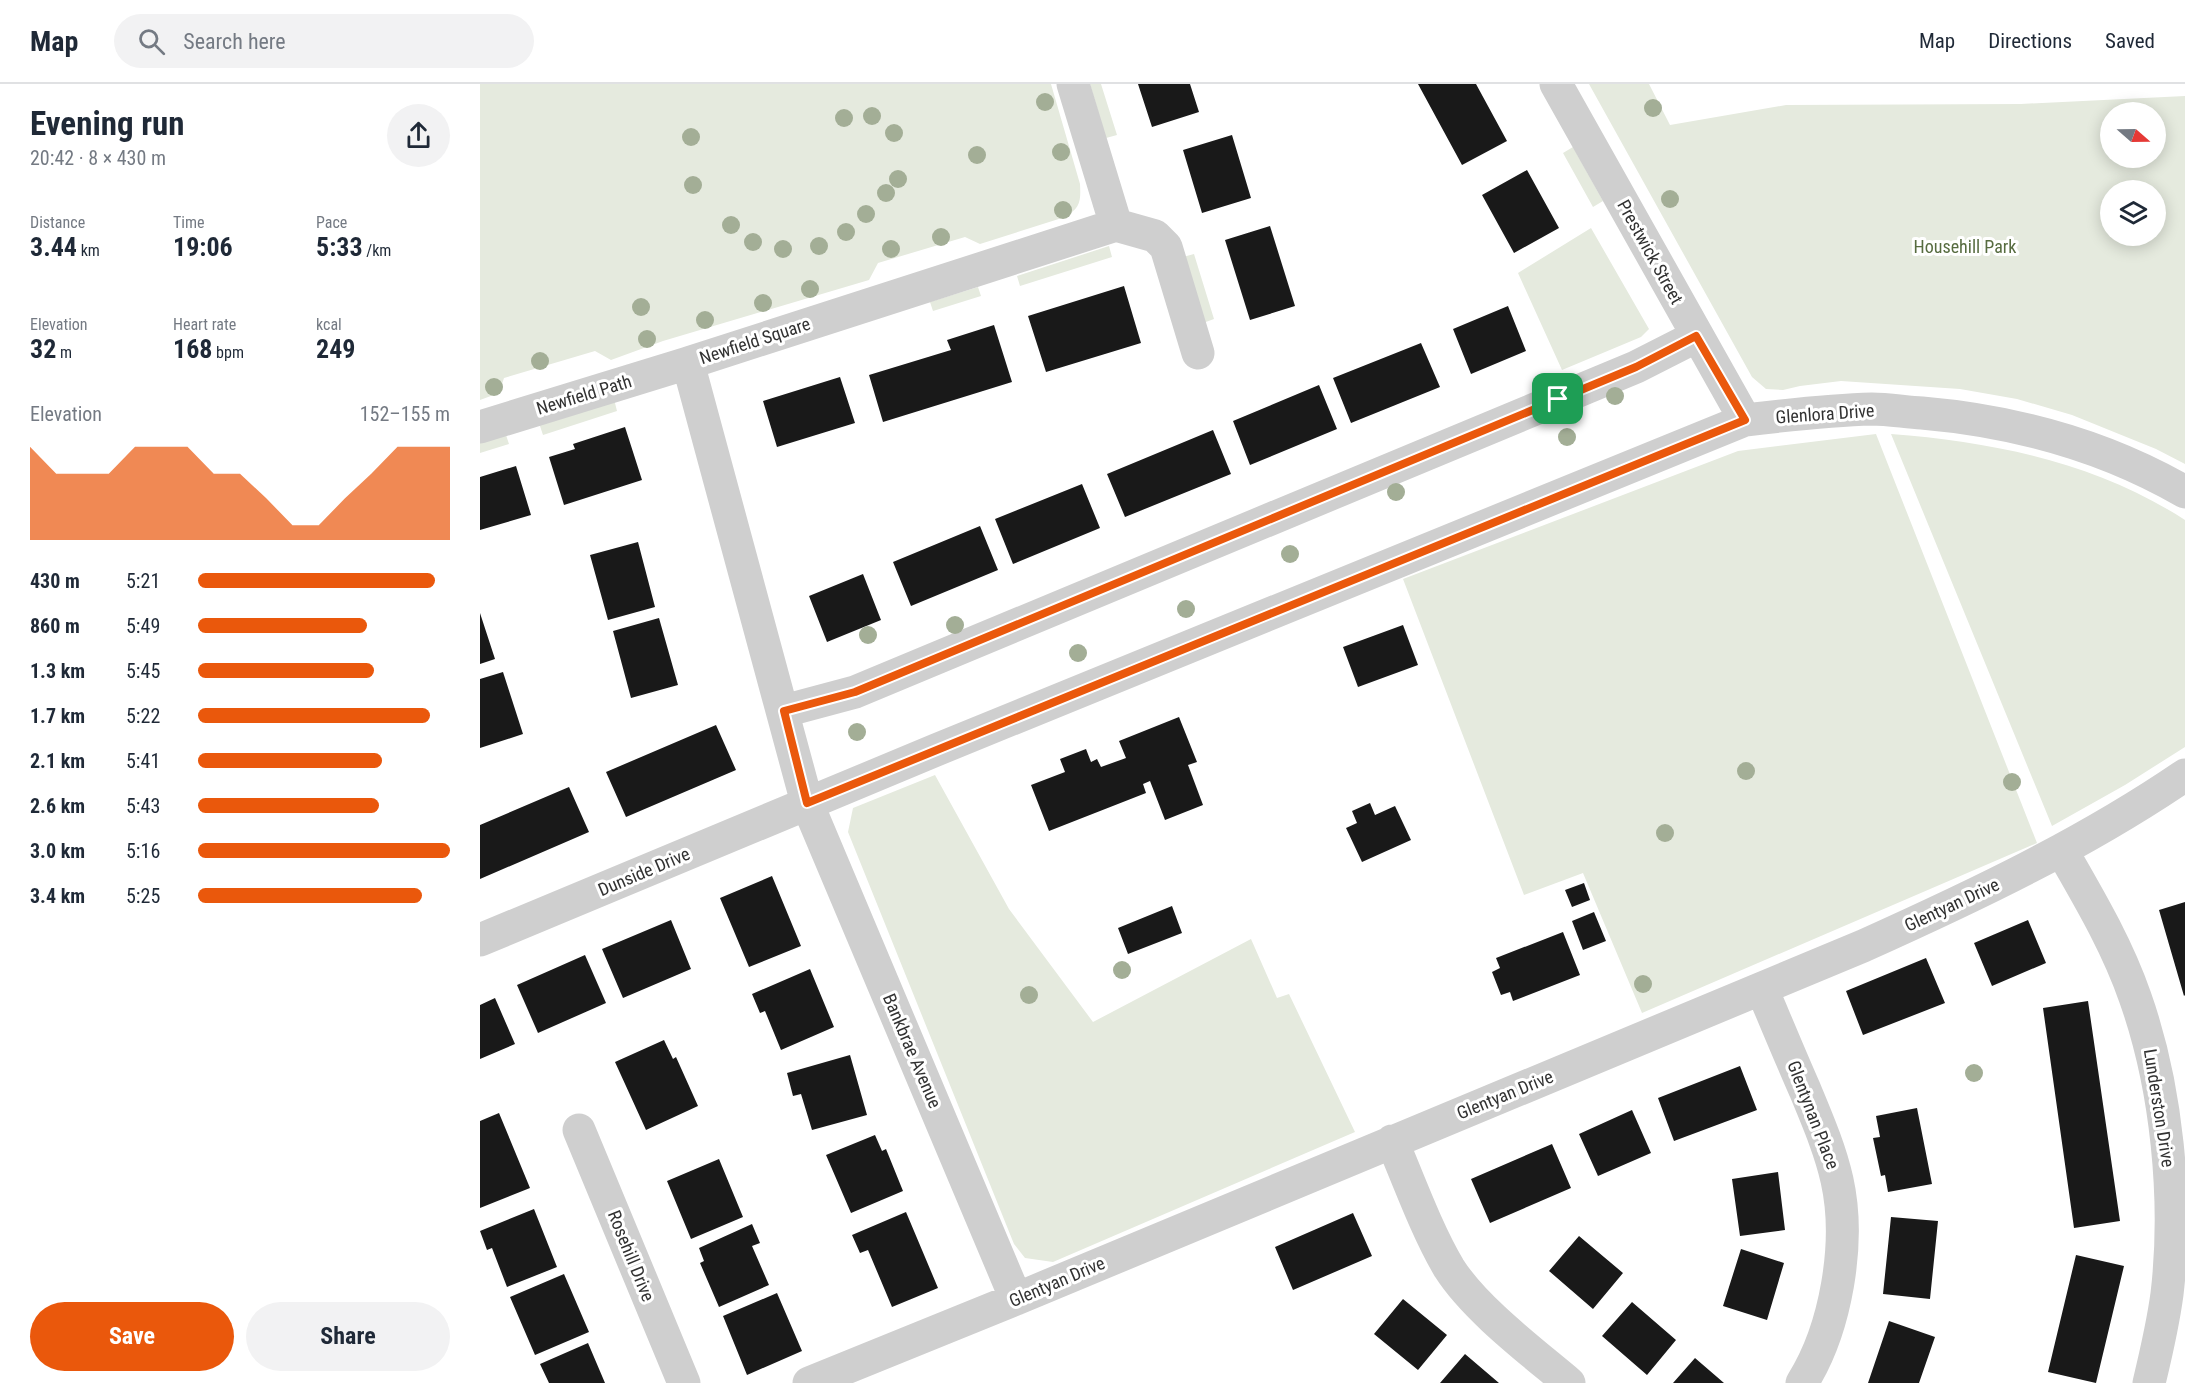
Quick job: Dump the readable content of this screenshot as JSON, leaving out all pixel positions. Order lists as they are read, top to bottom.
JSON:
{
  "streets": {
    "street": [
      "Prestwick Street",
      "Newfield Square",
      "Newfield Path",
      "Glenlora Drive",
      "Dunside Drive",
      "Glentyan Drive",
      "Bankbrae Avenue",
      "Lunderston Drive",
      "Glentynan Place",
      "Rosehill Drive"
    ]
  },
  "crossings": [
    ["Prestwick Street", "Glenlora Drive"],
    ["Newfield Square", "Newfield Path"],
    ["Newfield Square", "Glenlora Drive"],
    ["Newfield Square", "Dunside Drive"],
    ["Newfield Square", "Bankbrae Avenue"],
    ["Glenlora Drive", "Dunside Drive"],
    ["Glenlora Drive", "Bankbrae Avenue"],
    ["Dunside Drive", "Bankbrae Avenue"],
    ["Glentyan Drive", "Bankbrae Avenue"],
    ["Glentyan Drive", "Lunderston Drive"],
    ["Glentyan Drive", "Glentynan Place"]
  ],
  "parks": ["Househill Park"],
  "north": "right",
  "page": {
    "header": "Map",
    "search": "Search here",
    "nav": ["Map", "Directions", "Saved"],
    "heading": ["Evening run", "20:42 · 8 × 430 m"],
    "stats": [
      ["Distance", "3.44 km"],
      ["Time", "19:06"],
      ["Pace", "5:33 /km"],
      ["Elevation", "32 m"],
      ["Heart rate", "168 bpm"],
      ["kcal", "249"]
    ],
    "chart": ["Elevation", "152–155 m"],
    "list": [
      {
        "name": "430 m",
        "note": "5:21"
      },
      {
        "name": "860 m",
        "note": "5:49"
      },
      {
        "name": "1.3 km",
        "note": "5:45"
      },
      {
        "name": "1.7 km",
        "note": "5:22"
      },
      {
        "name": "2.1 km",
        "note": "5:41"
      },
      {
        "name": "2.6 km",
        "note": "5:43"
      },
      {
        "name": "3.0 km",
        "note": "5:16"
      },
      {
        "name": "3.4 km",
        "note": "5:25"
      }
    ],
    "buttons": ["Save", "Share"]
  }
}
